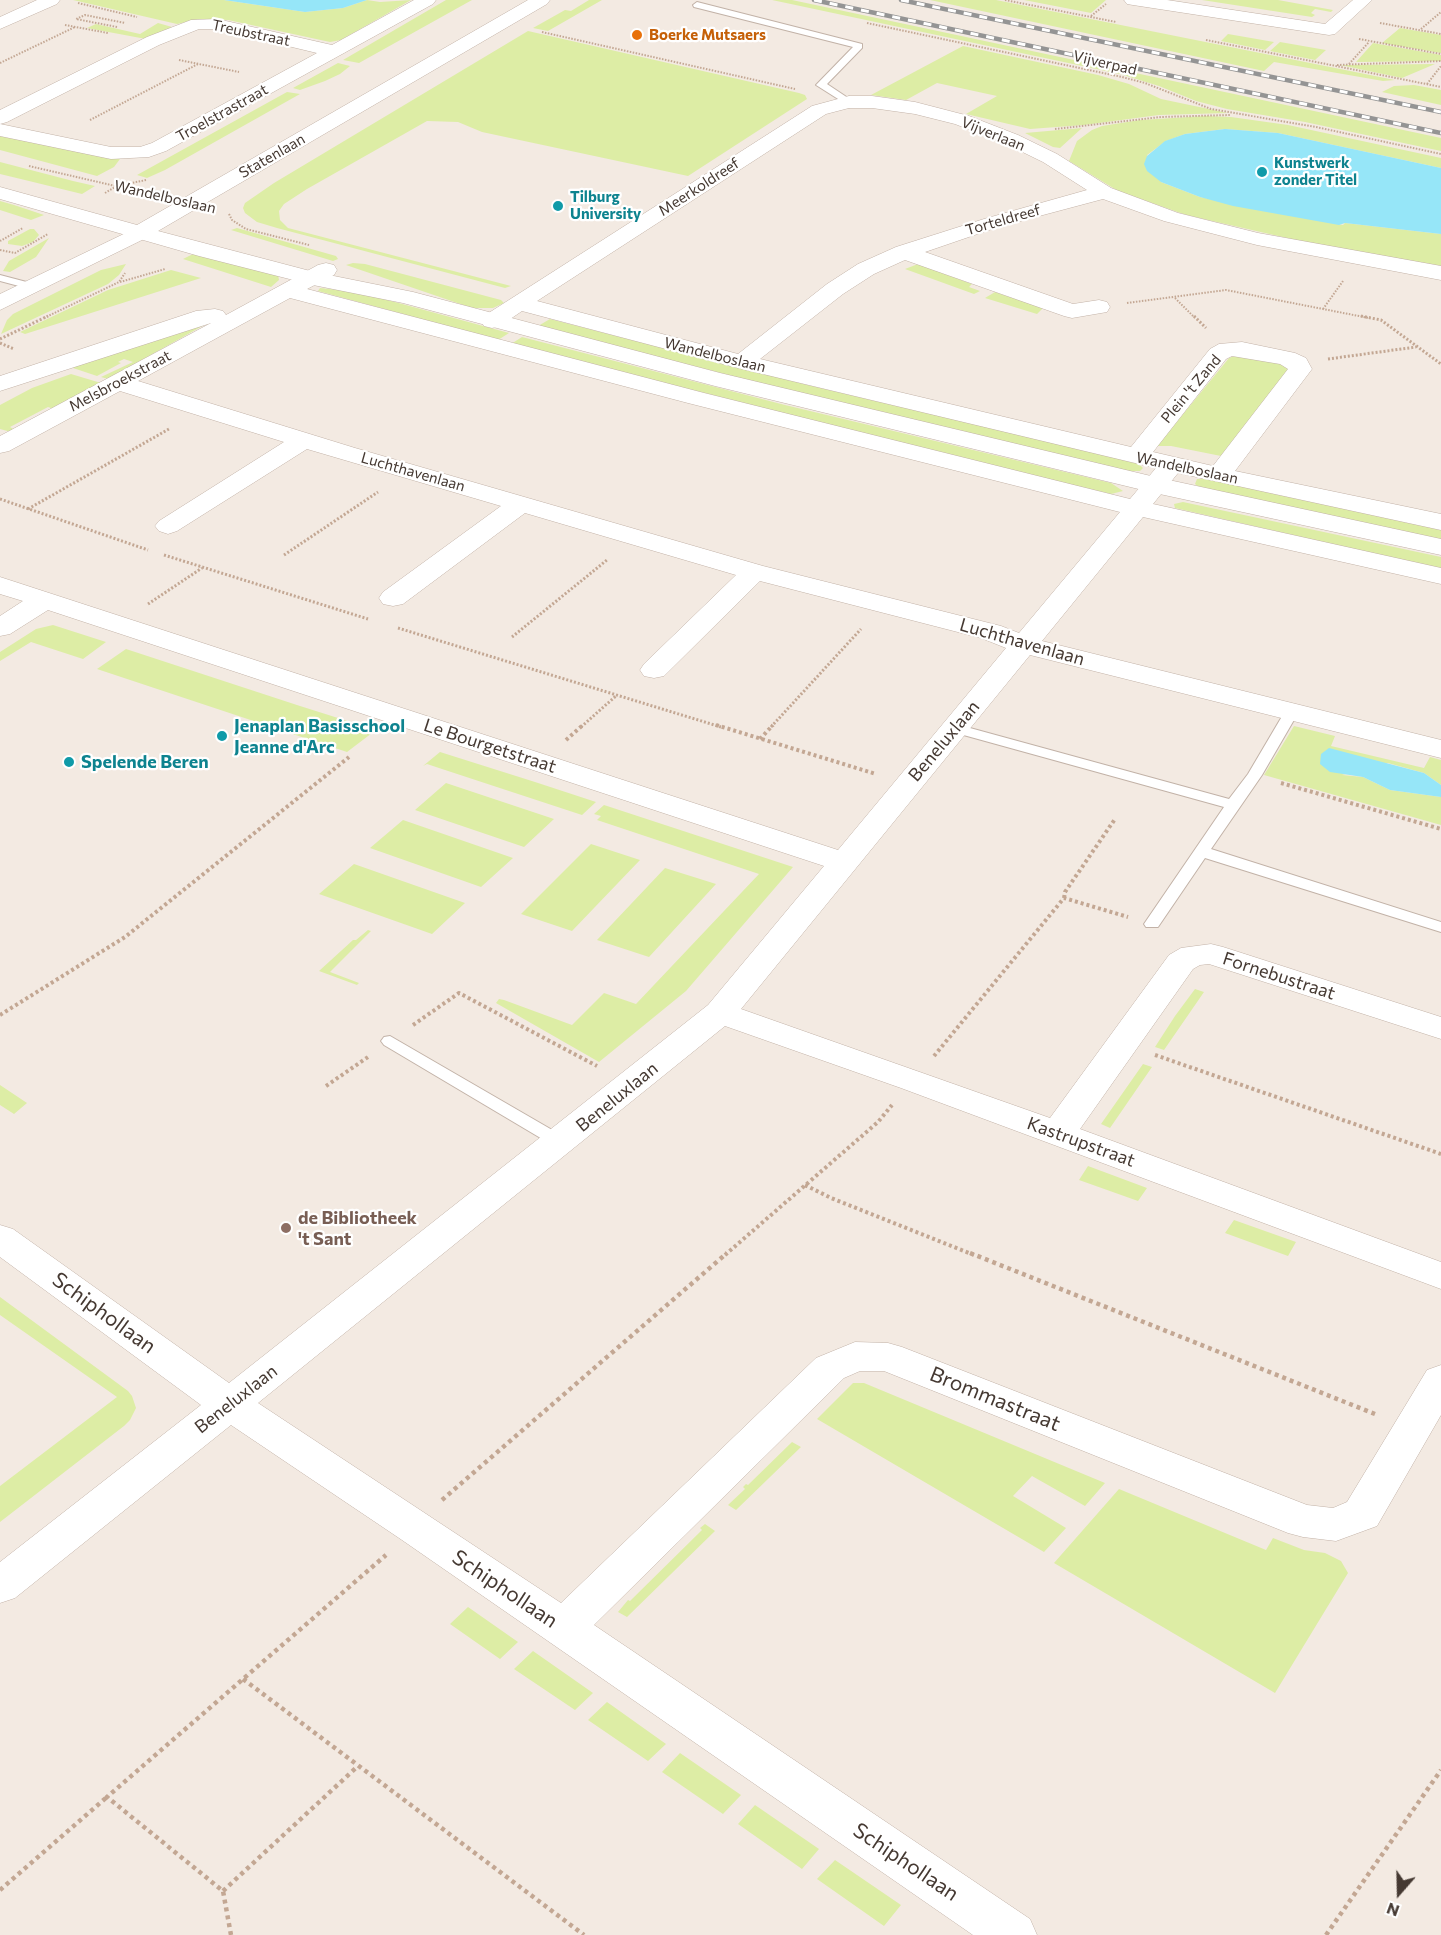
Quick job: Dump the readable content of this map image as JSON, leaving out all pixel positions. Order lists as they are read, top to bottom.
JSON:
{
  "streets": {
    "street": [
      "Treubstraat",
      "Troelstrastraat",
      "Vijverlaan",
      "Statenlaan",
      "Meerkoldreef",
      "Wandelboslaan",
      "Torteldreef",
      "Melsbroekstraat",
      "Plein 't Zand",
      "Luchthavenlaan",
      "Beneluxlaan",
      "Le Bourgetstraat",
      "Fornebustraat",
      "Kastrupstraat",
      "Schiphollaan",
      "Brommastraat"
    ],
    "path": ["Vijverpad"]
  },
  "crossings": [
    ["Treubstraat", "Troelstrastraat"],
    ["Vijverlaan", "Meerkoldreef"],
    ["Vijverlaan", "Torteldreef"],
    ["Statenlaan", "Wandelboslaan"],
    ["Meerkoldreef", "Wandelboslaan"],
    ["Wandelboslaan", "Torteldreef"],
    ["Wandelboslaan", "Melsbroekstraat"],
    ["Wandelboslaan", "Plein 't Zand"],
    ["Wandelboslaan", "Beneluxlaan"],
    ["Melsbroekstraat", "Luchthavenlaan"],
    ["Luchthavenlaan", "Beneluxlaan"],
    ["Beneluxlaan", "Le Bourgetstraat"],
    ["Beneluxlaan", "Kastrupstraat"],
    ["Beneluxlaan", "Schiphollaan"],
    ["Fornebustraat", "Kastrupstraat"],
    ["Schiphollaan", "Brommastraat"]
  ],
  "places": [
    "Boerke Mutsaers",
    "Kunstwerk zonder Titel",
    "Tilburg University",
    "Jenaplan Basisschool Jeanne d'Arc",
    "Spelende Beren",
    "de Bibliotheek 't Sant"
  ],
  "north": "bottom"
}
